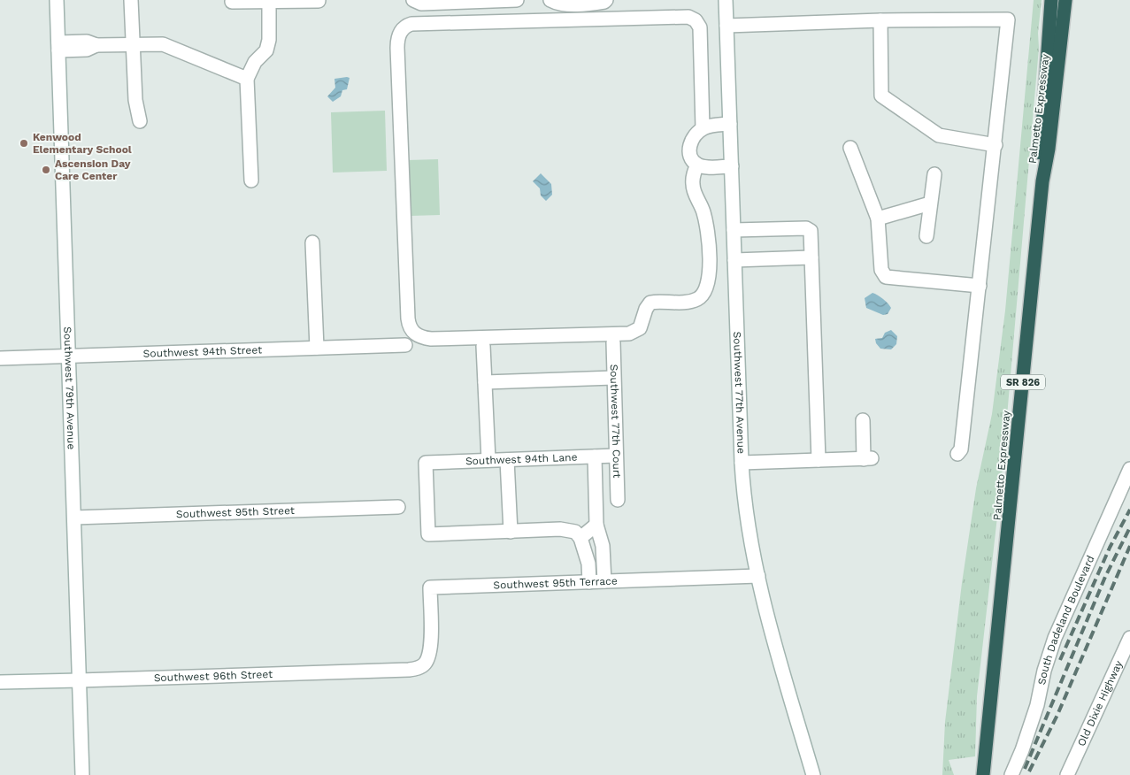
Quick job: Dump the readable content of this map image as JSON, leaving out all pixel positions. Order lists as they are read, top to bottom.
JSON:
{
  "streets": {
    "highway": ["Palmetto Expressway", "SR 826"],
    "street": [
      "Southwest 94th Street",
      "Southwest 79th Avenue",
      "Southwest 77th Avenue",
      "Southwest 77th Court",
      "Southwest 94th Lane",
      "Southwest 95th Street",
      "Southwest 95th Terrace",
      "South Dadeland Boulevard",
      "Southwest 96th Street",
      "Old Dixie Highway"
    ]
  },
  "crossings": [
    ["Southwest 94th Street", "Southwest 79th Avenue"],
    ["Southwest 79th Avenue", "Southwest 95th Street"],
    ["Southwest 79th Avenue", "Southwest 96th Street"],
    ["Southwest 77th Avenue", "Southwest 95th Terrace"],
    ["Southwest 77th Court", "Southwest 94th Lane"],
    ["Southwest 77th Court", "Southwest 95th Terrace"],
    ["Southwest 95th Terrace", "Southwest 96th Street"]
  ],
  "places": ["Kenwood Elementary School", "Ascension Day Care Center"]
}
